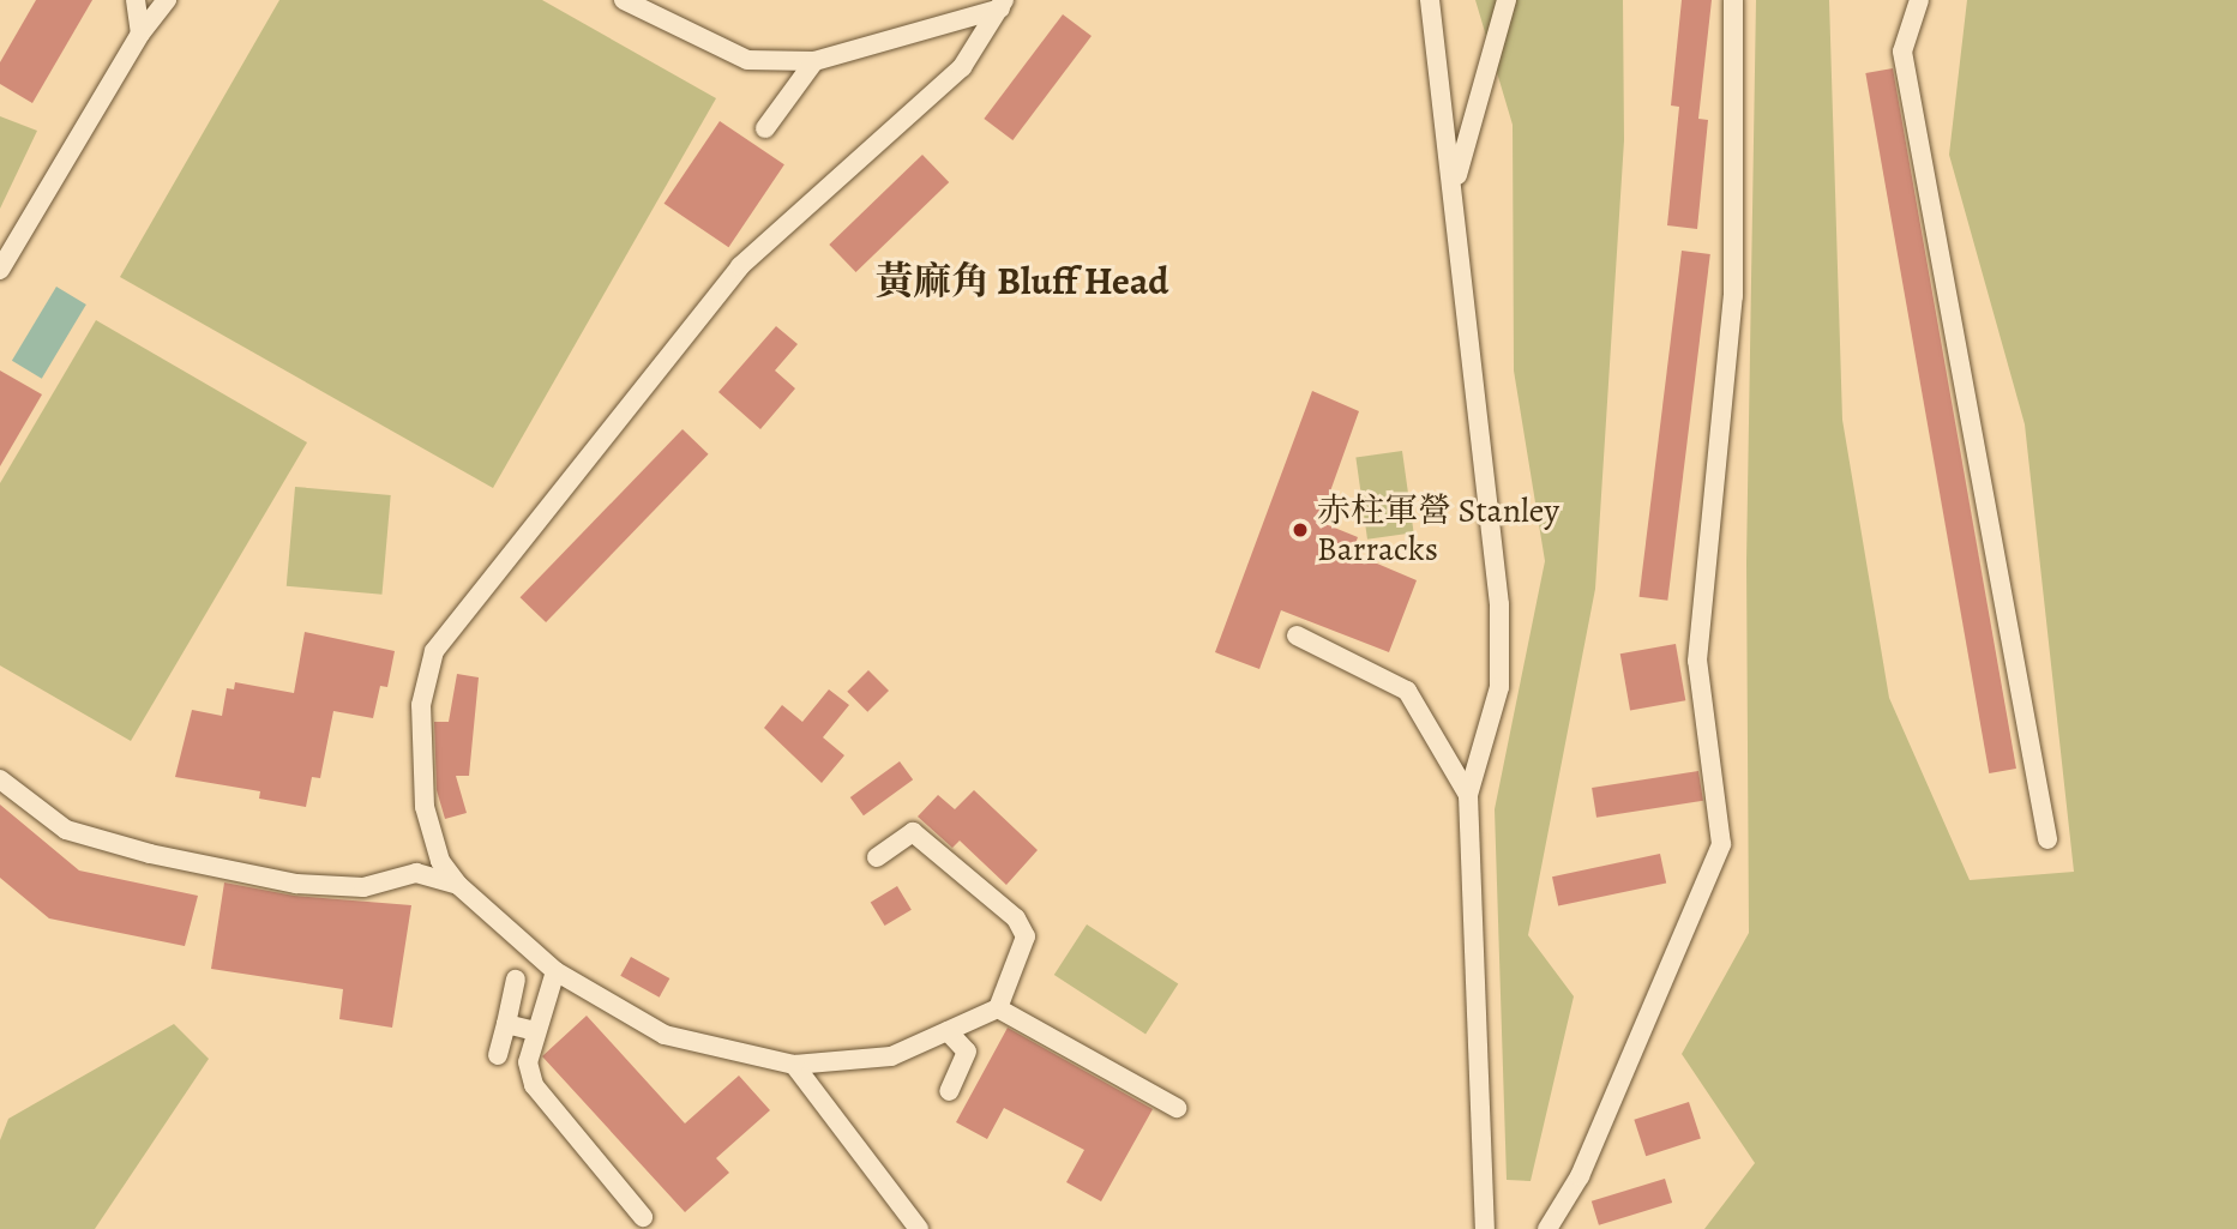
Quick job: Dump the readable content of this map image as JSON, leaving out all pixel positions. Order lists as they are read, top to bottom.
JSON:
{
  "districts": ["黃麻角 Bluff Head"],
  "places": ["赤柱軍營 Stanley Barracks"]
}
